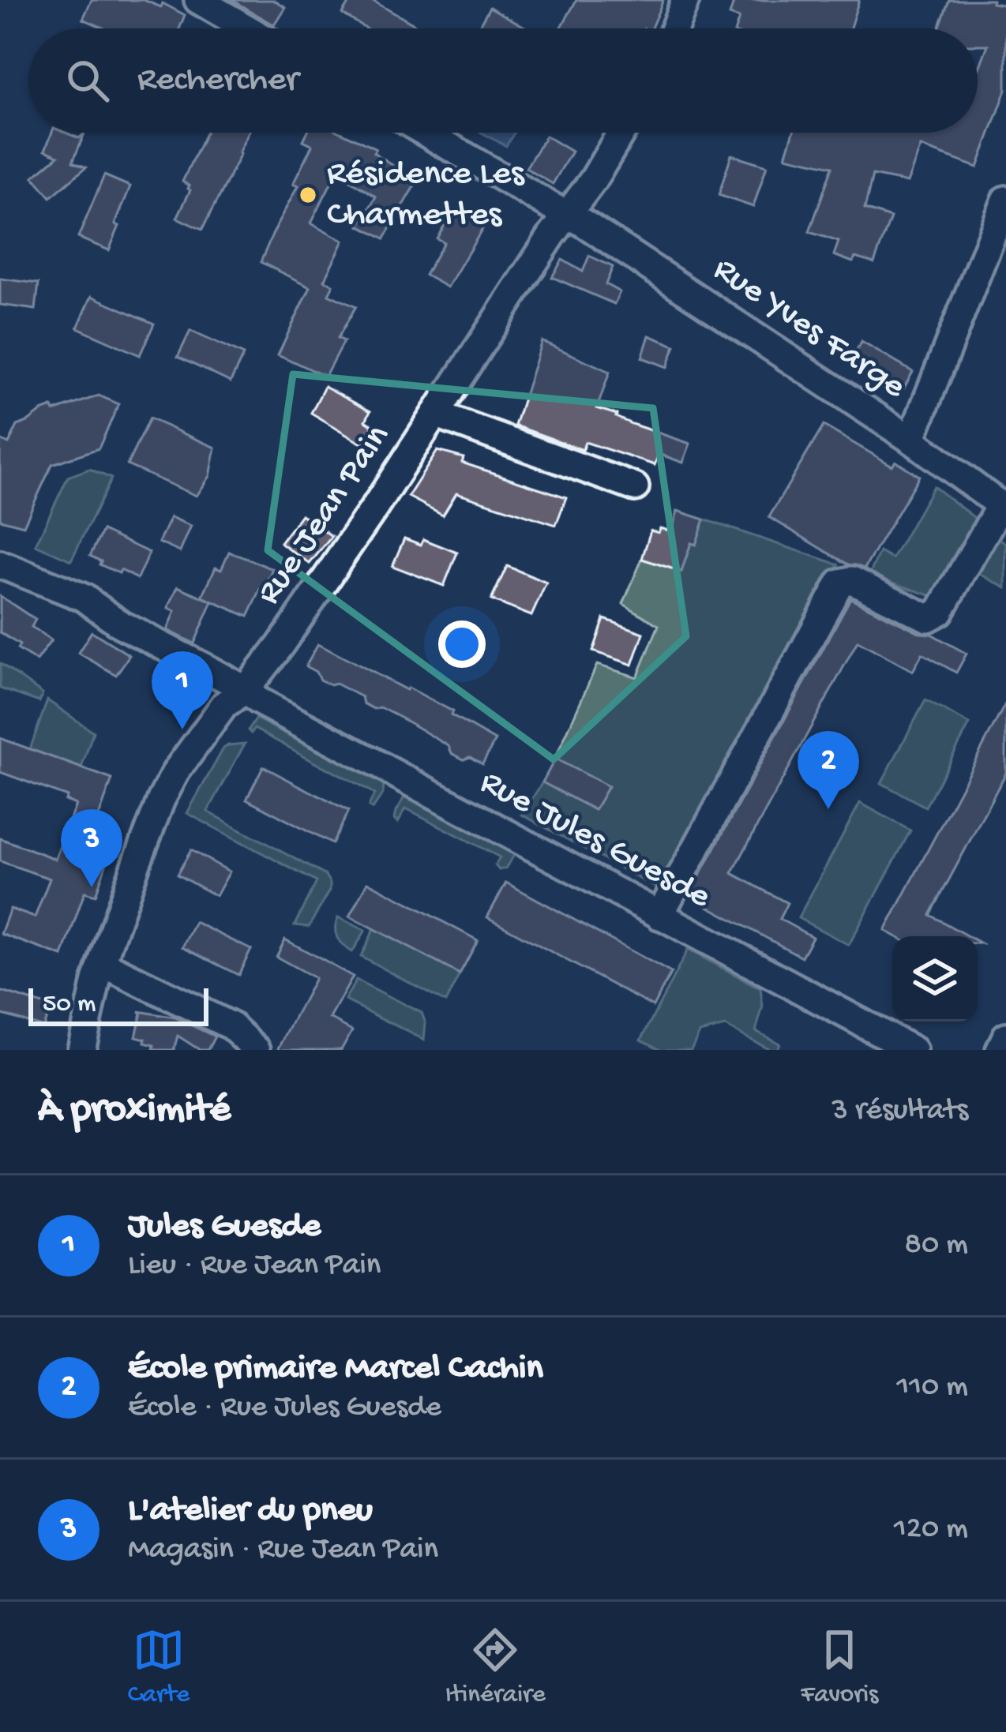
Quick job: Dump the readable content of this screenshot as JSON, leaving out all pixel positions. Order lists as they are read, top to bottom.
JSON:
{
  "streets": {
    "street": ["Rue Yves Farge", "Rue Jean Pain", "Rue Jules Guesde"]
  },
  "crossings": [
    ["Rue Yves Farge", "Rue Jean Pain"],
    ["Rue Jean Pain", "Rue Jules Guesde"]
  ],
  "places": ["Résidence Les Charmettes"],
  "scale_bar": "50 m",
  "page": {
    "search": "Rechercher",
    "pins": ["1", "2", "3"],
    "scale": "50 m",
    "heading": ["À proximité", "3 résultats"],
    "list": [
      {
        "mark": "1",
        "name": "Jules Guesde",
        "note": "Lieu · Rue Jean Pain",
        "value": "80 m"
      },
      {
        "mark": "2",
        "name": "École primaire Marcel Cachin",
        "note": "École · Rue Jules Guesde",
        "value": "110 m"
      },
      {
        "mark": "3",
        "name": "L'atelier du pneu",
        "note": "Magasin · Rue Jean Pain",
        "value": "120 m"
      }
    ],
    "nav": ["Carte", "Itinéraire", "Favoris"]
  }
}
